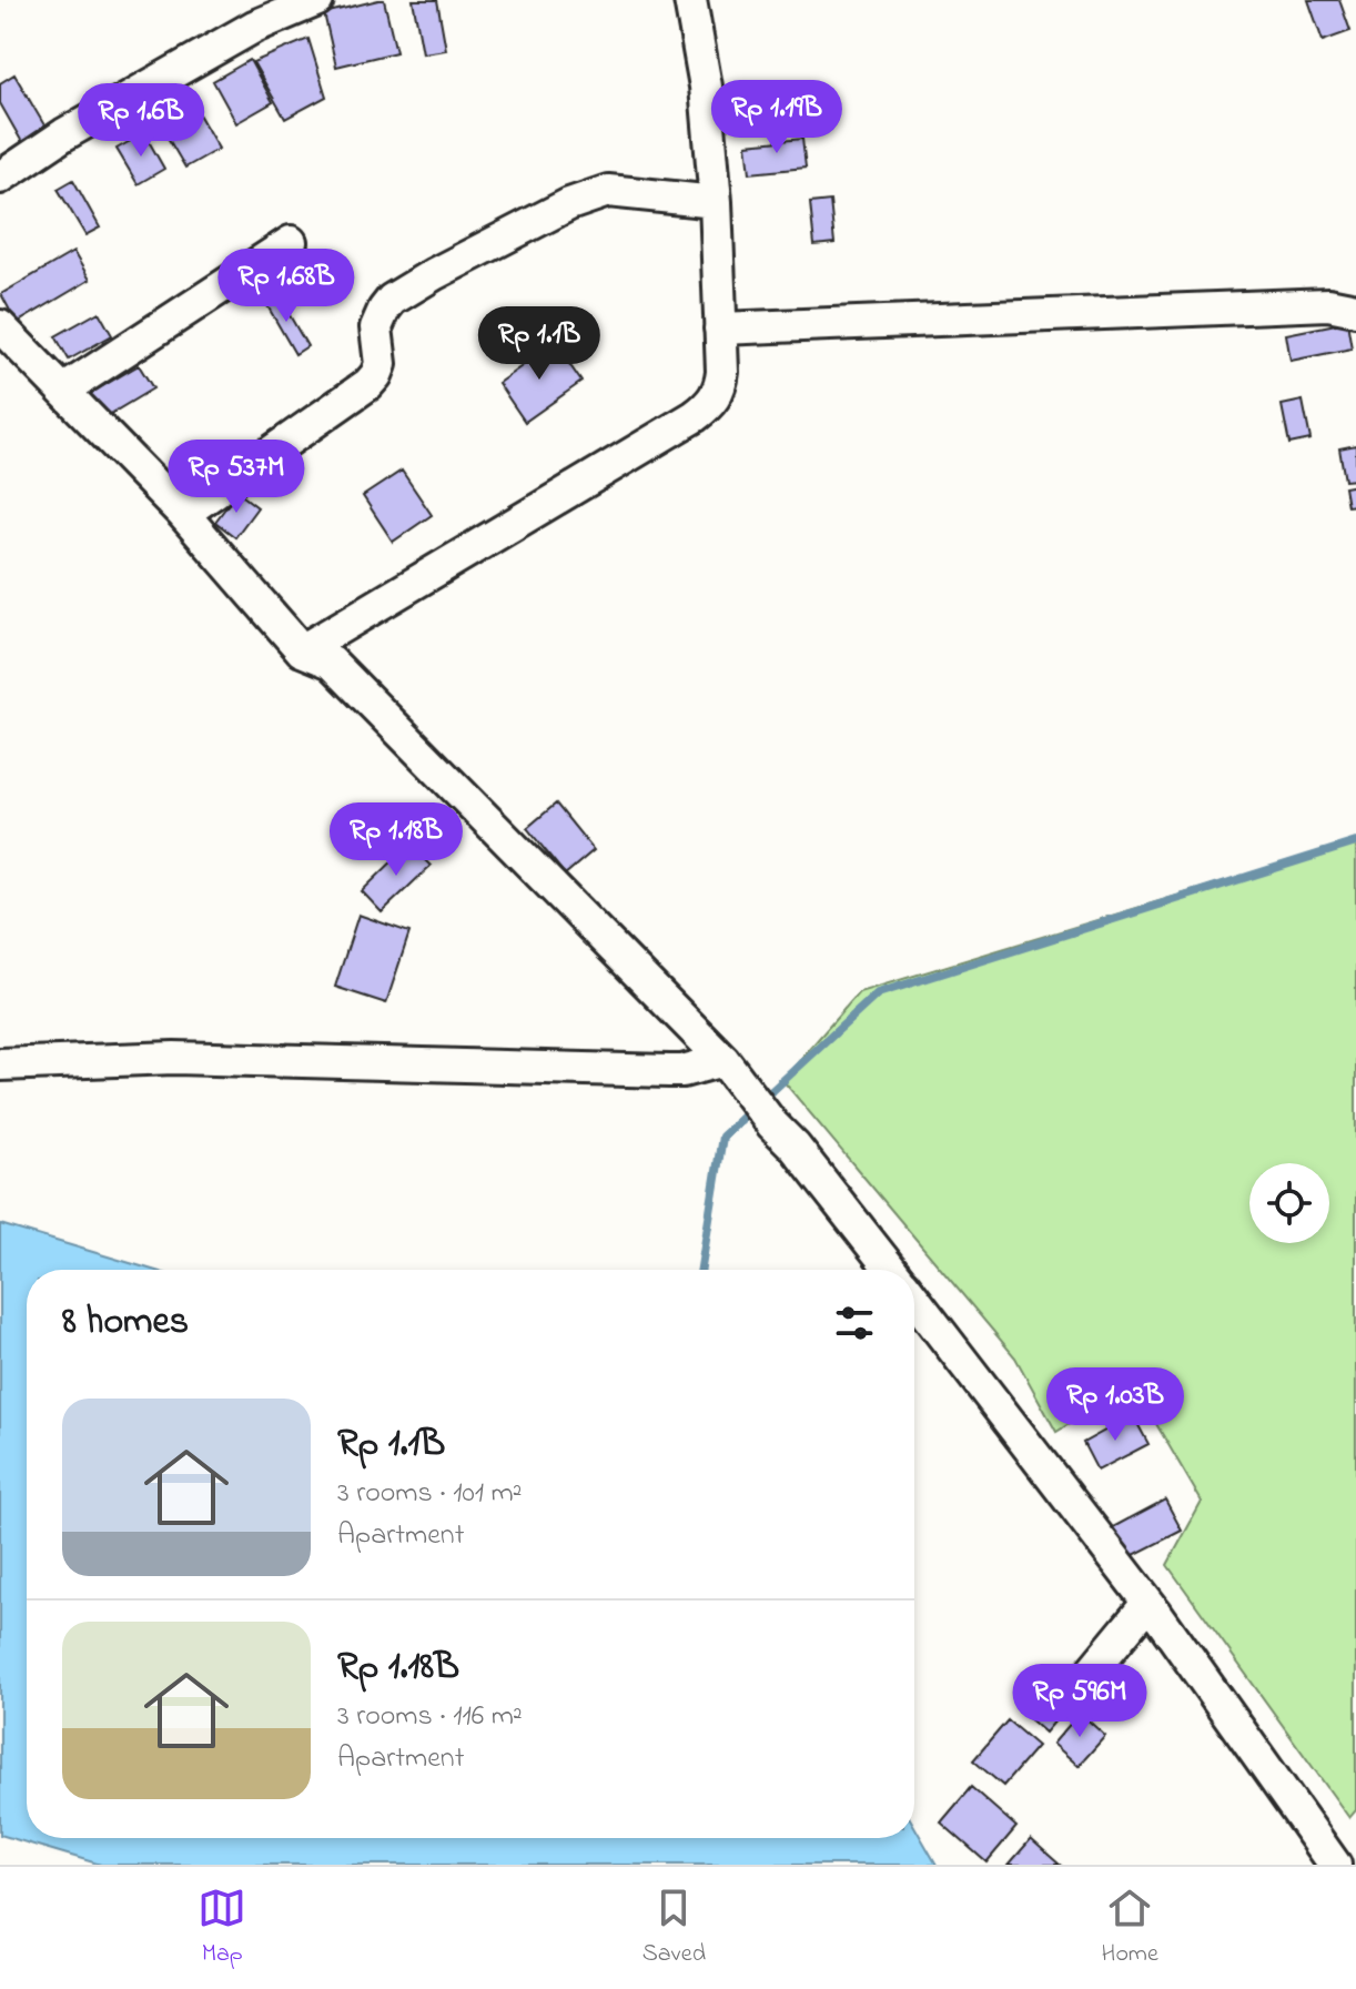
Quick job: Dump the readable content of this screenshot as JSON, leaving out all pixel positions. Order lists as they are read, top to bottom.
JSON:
{
  "page": {
    "price": [
      "Rp 1.19B",
      "Rp 1.6B",
      "Rp 1.68B",
      "Rp 1.1B",
      "Rp 537M",
      "Rp 1.18B",
      "Rp 1.03B",
      "Rp 596M"
    ],
    "heading": "8 homes",
    "list": [
      {
        "name": "Rp 1.1B",
        "note": "3 rooms · 101 m² · Apartment"
      },
      {
        "name": "Rp 1.18B",
        "note": "3 rooms · 116 m² · Apartment"
      }
    ],
    "tabs": ["Map", "Saved", "Home"]
  }
}
